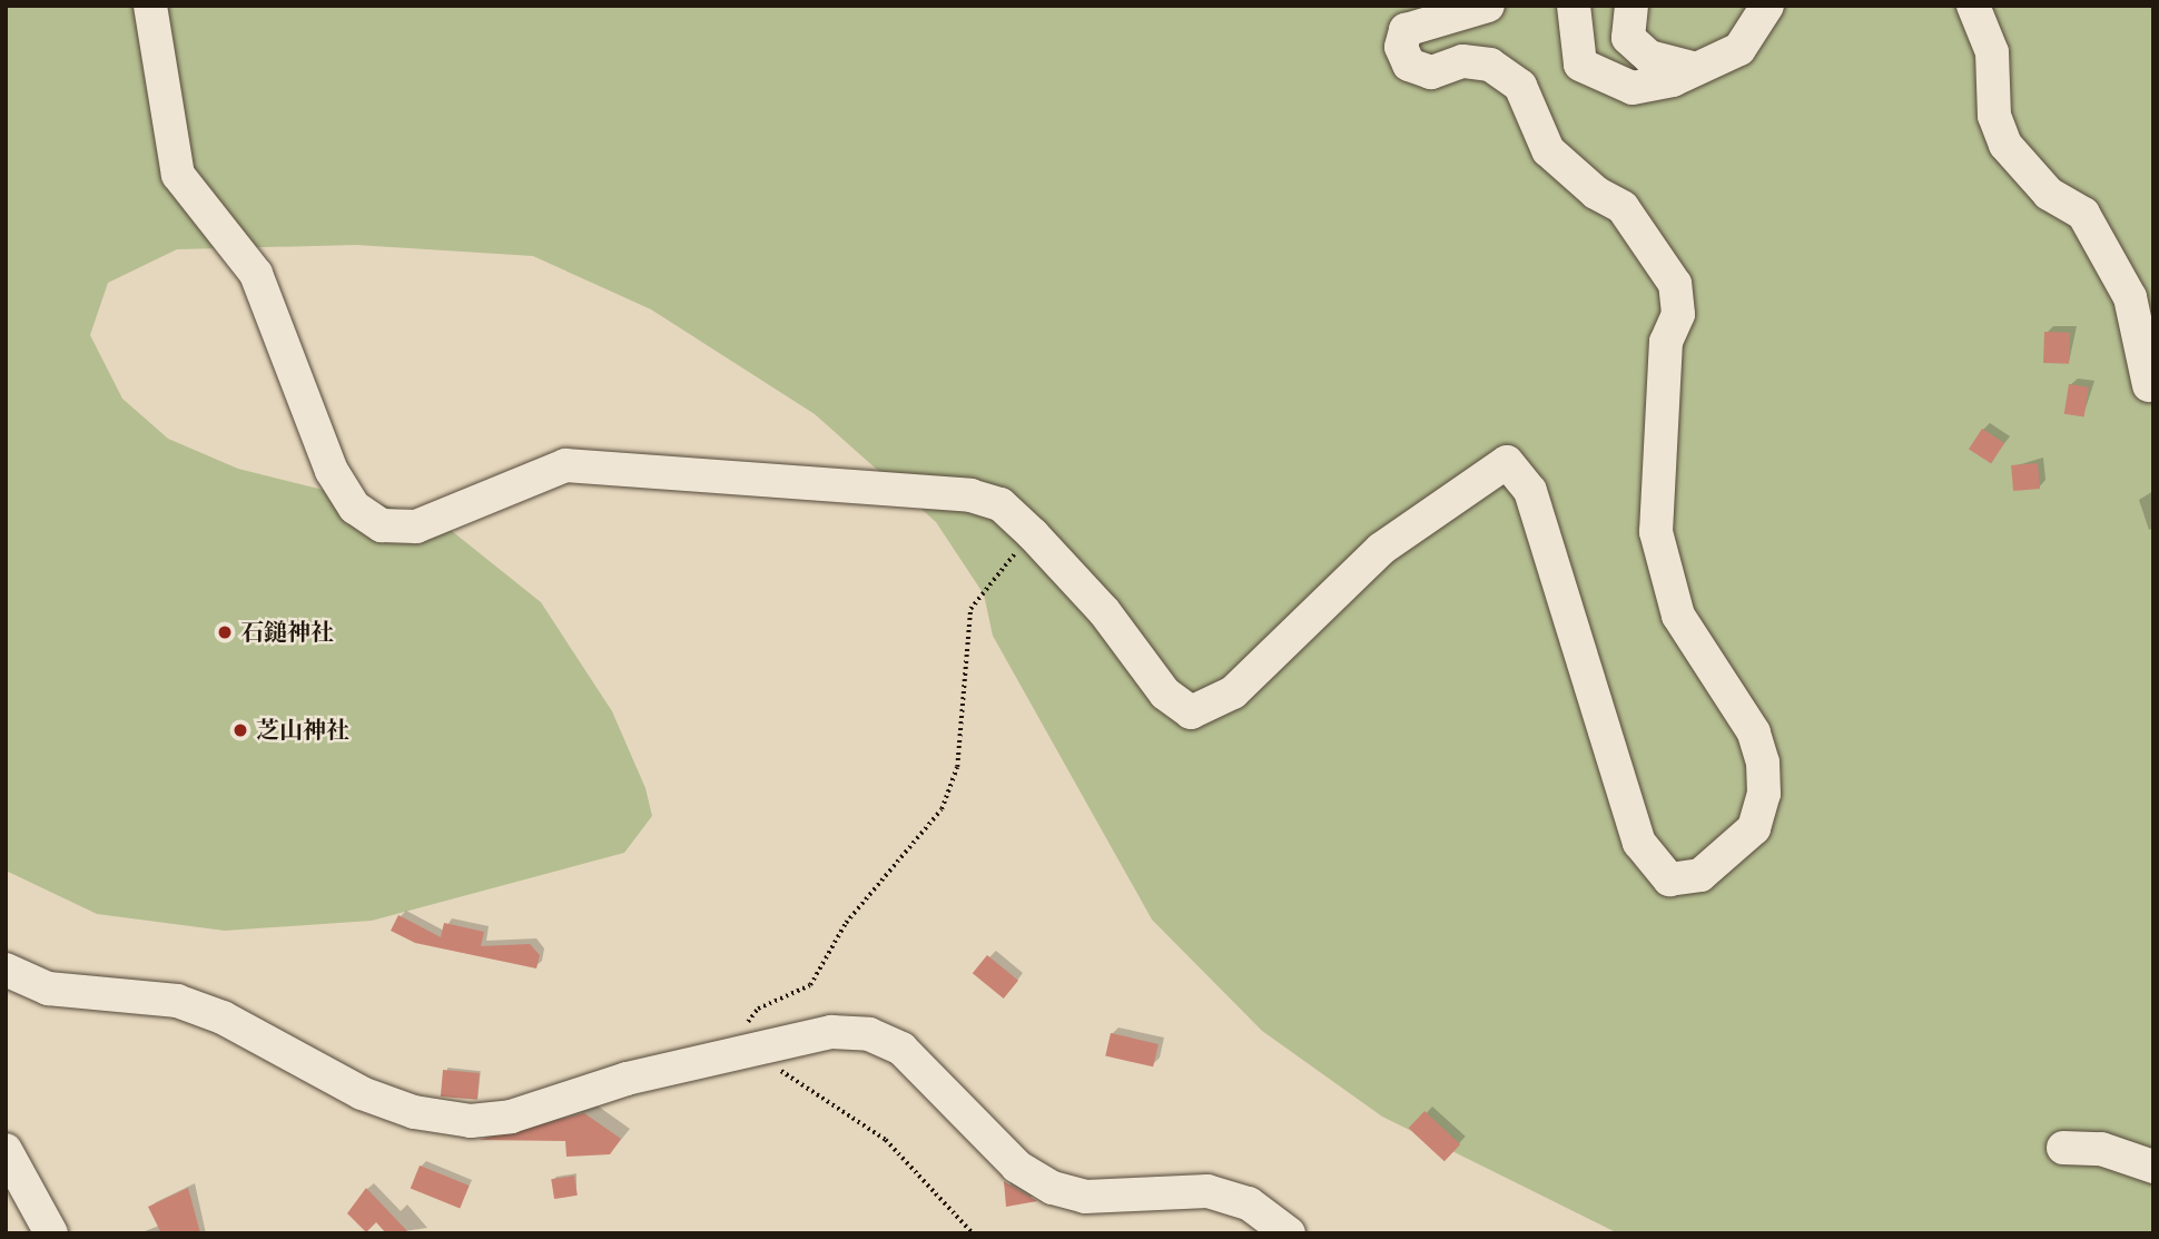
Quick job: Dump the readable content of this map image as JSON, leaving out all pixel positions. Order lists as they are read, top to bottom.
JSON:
{
  "places": ["石鎚神社", "芝山神社"]
}
